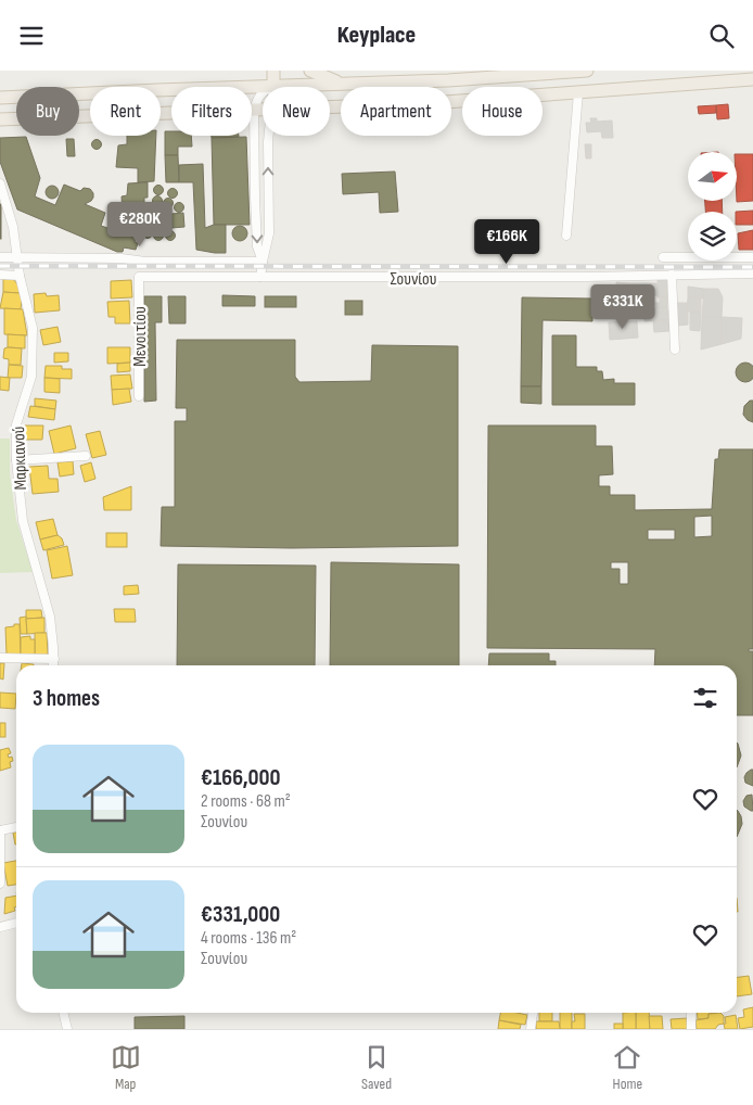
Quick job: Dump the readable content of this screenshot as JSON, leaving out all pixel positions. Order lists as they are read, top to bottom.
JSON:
{
  "streets": {
    "street": ["Σουνίου", "Μενοιτίου", "Μαρκιανού"]
  },
  "crossings": [
    ["Σουνίου", "Μενοιτίου"]
  ],
  "north": "right",
  "page": {
    "header": "Keyplace",
    "chip": [
      "Buy",
      "Rent",
      "Filters",
      "New",
      "Apartment",
      "House"
    ],
    "price": ["€280K", "€166K", "€331K"],
    "heading": "3 homes",
    "list": [
      {
        "name": "€166,000",
        "note": "2 rooms · 68 m² · Σουνίου"
      },
      {
        "name": "€331,000",
        "note": "4 rooms · 136 m² · Σουνίου"
      }
    ],
    "tabs": ["Map", "Saved", "Home"]
  }
}
